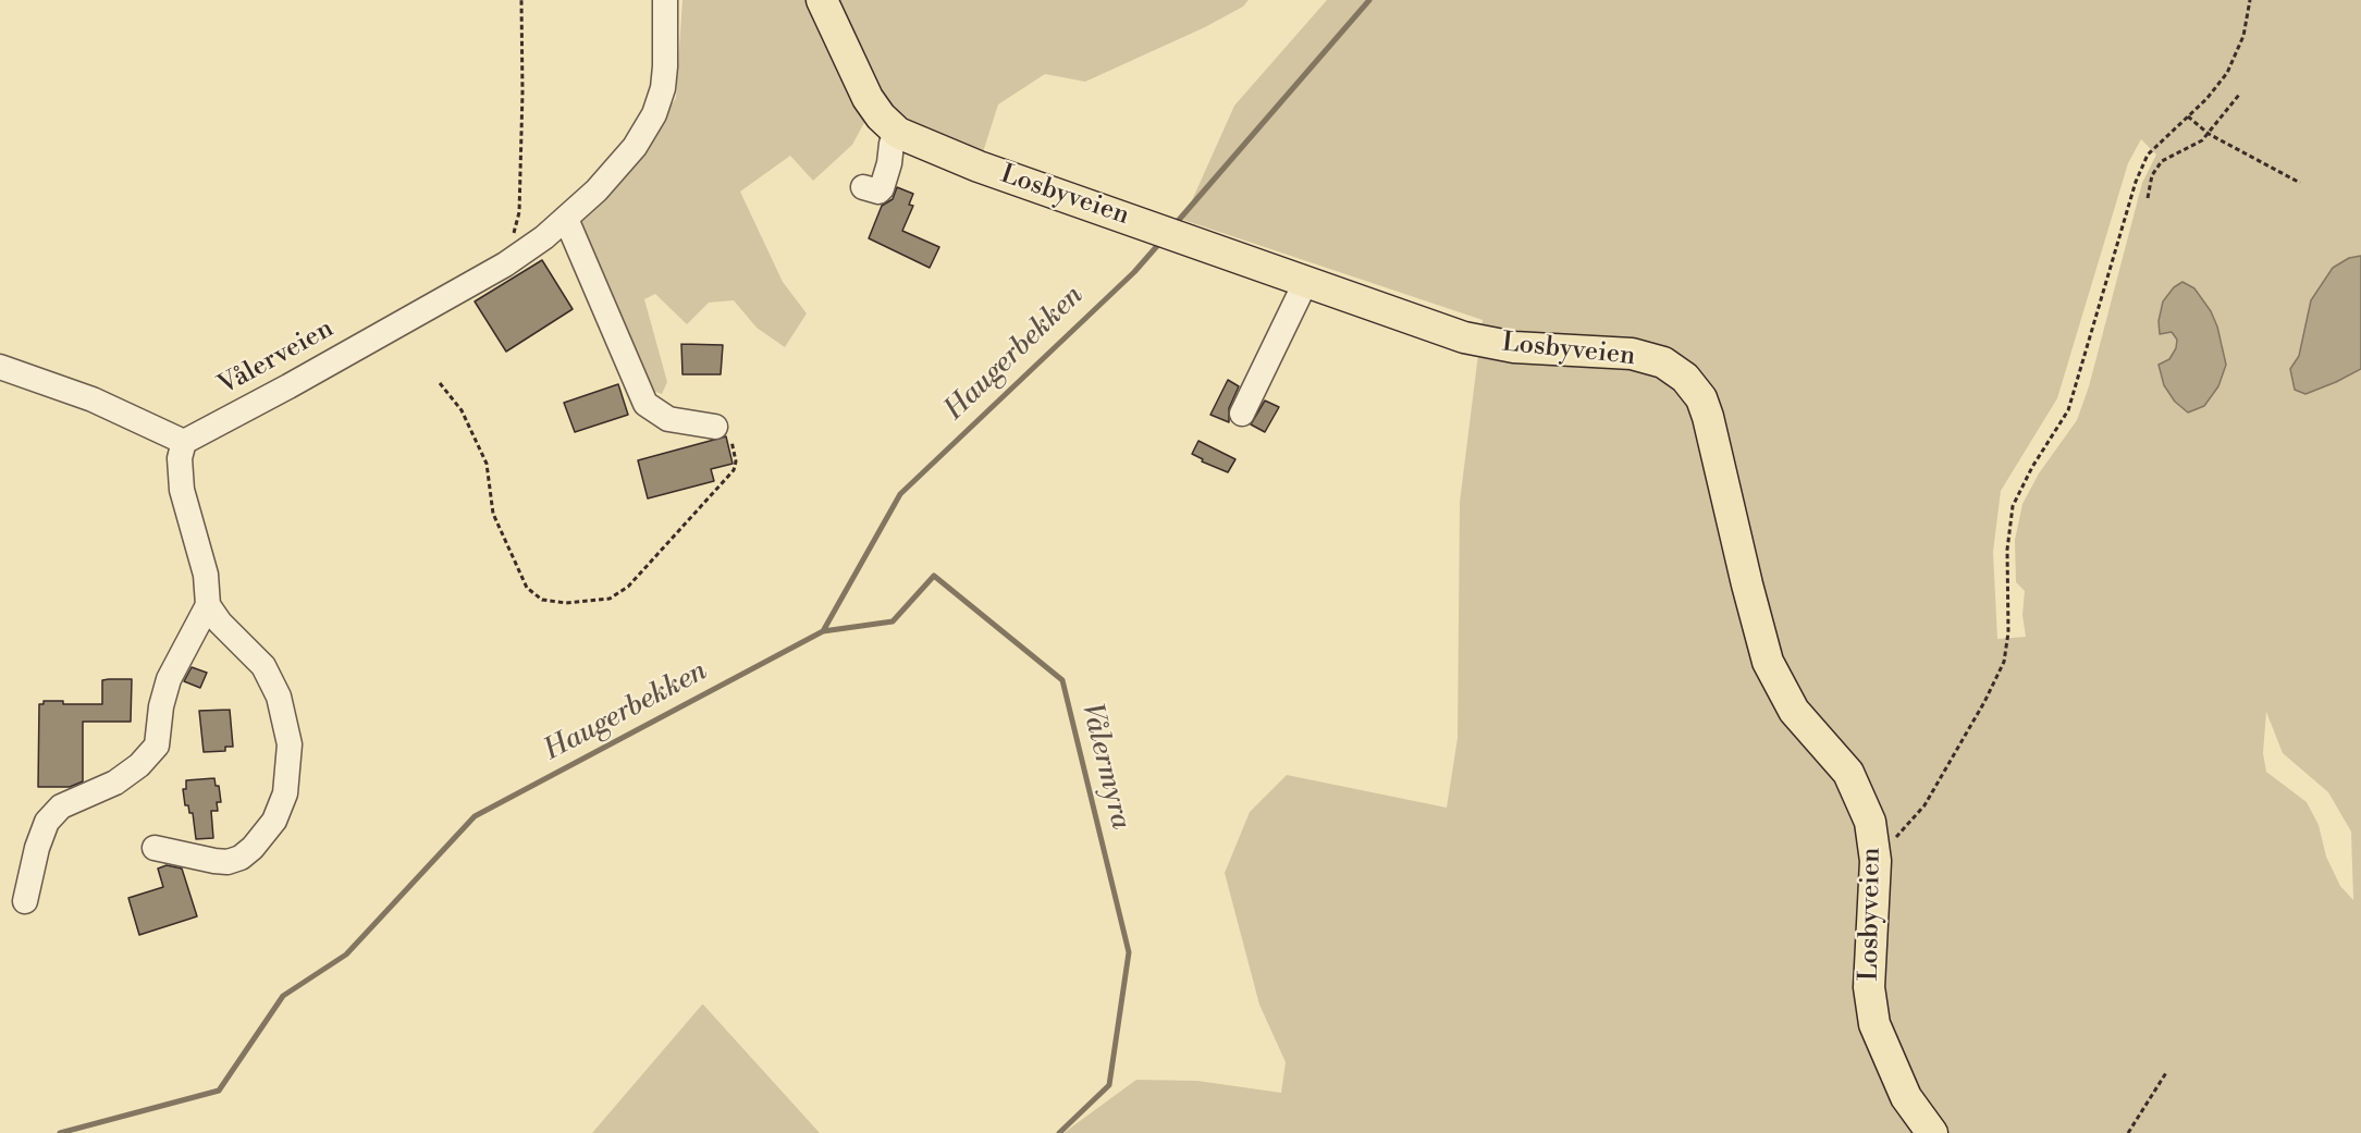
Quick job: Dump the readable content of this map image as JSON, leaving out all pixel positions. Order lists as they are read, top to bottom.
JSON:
{
  "streets": {
    "main road": ["Losbyveien"],
    "street": ["Vålerveien"]
  },
  "water": ["Haugerbekken", "Vålermyra"]
}
